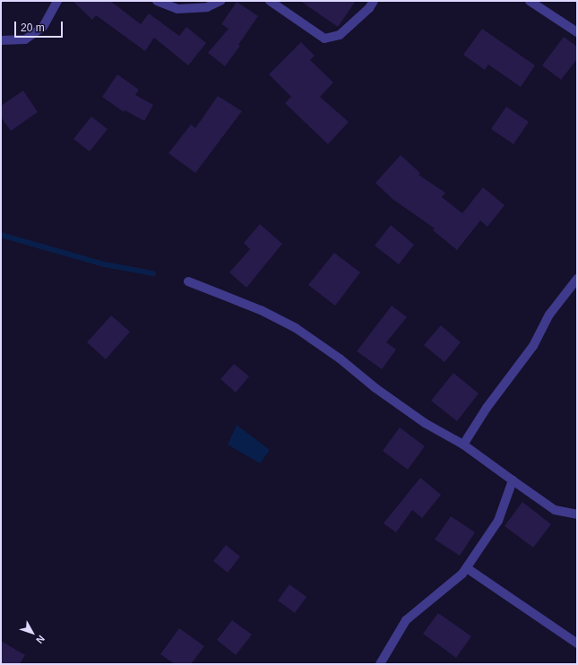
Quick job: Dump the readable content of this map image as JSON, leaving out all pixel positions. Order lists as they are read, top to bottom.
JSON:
{
  "scale_bar": "20 m",
  "north": "bottom right"
}
